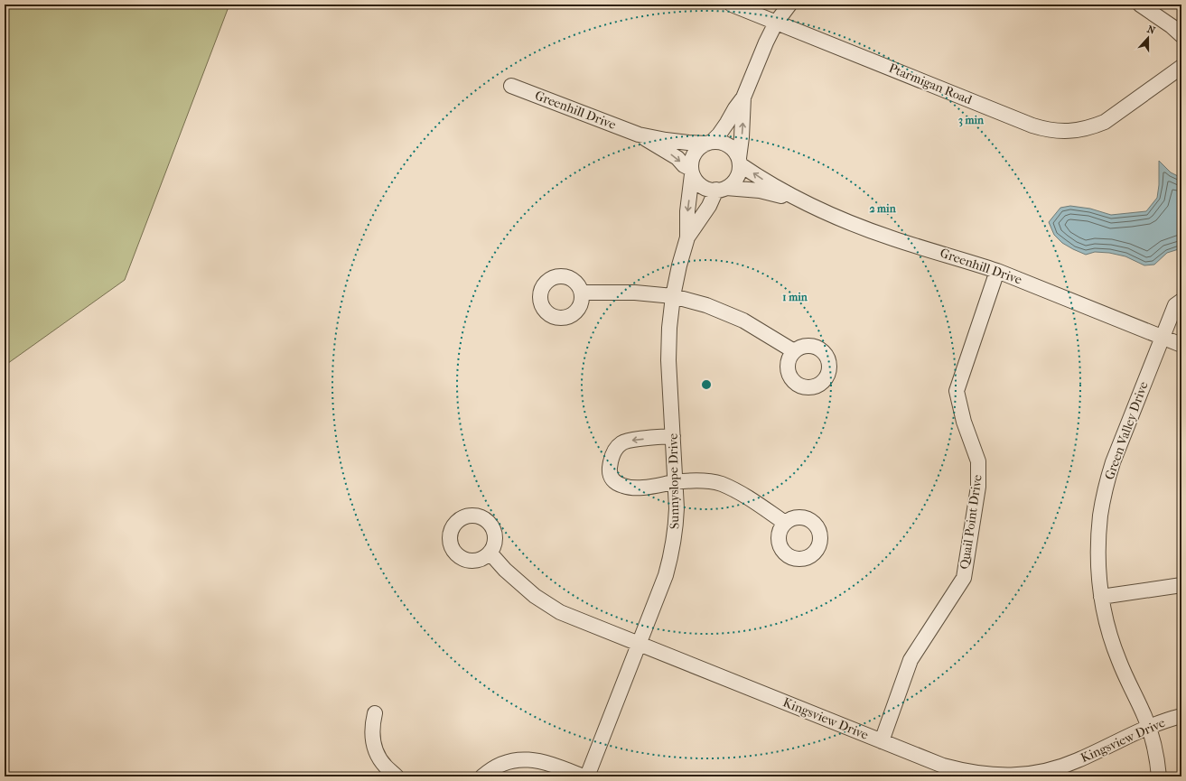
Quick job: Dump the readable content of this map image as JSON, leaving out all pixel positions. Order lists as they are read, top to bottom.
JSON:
{
  "streets": {
    "street": [
      "Ptarmigan Road",
      "Greenhill Drive",
      "Green Valley Drive",
      "Sunnyslope Drive",
      "Quail Point Drive",
      "Kingsview Drive"
    ]
  },
  "crossings": [
    ["Greenhill Drive", "Green Valley Drive"],
    ["Greenhill Drive", "Sunnyslope Drive"],
    ["Greenhill Drive", "Quail Point Drive"],
    ["Green Valley Drive", "Kingsview Drive"],
    ["Sunnyslope Drive", "Kingsview Drive"],
    ["Quail Point Drive", "Kingsview Drive"]
  ],
  "north": "top",
  "rings": ["3 min", "2 min", "1 min"]
}
